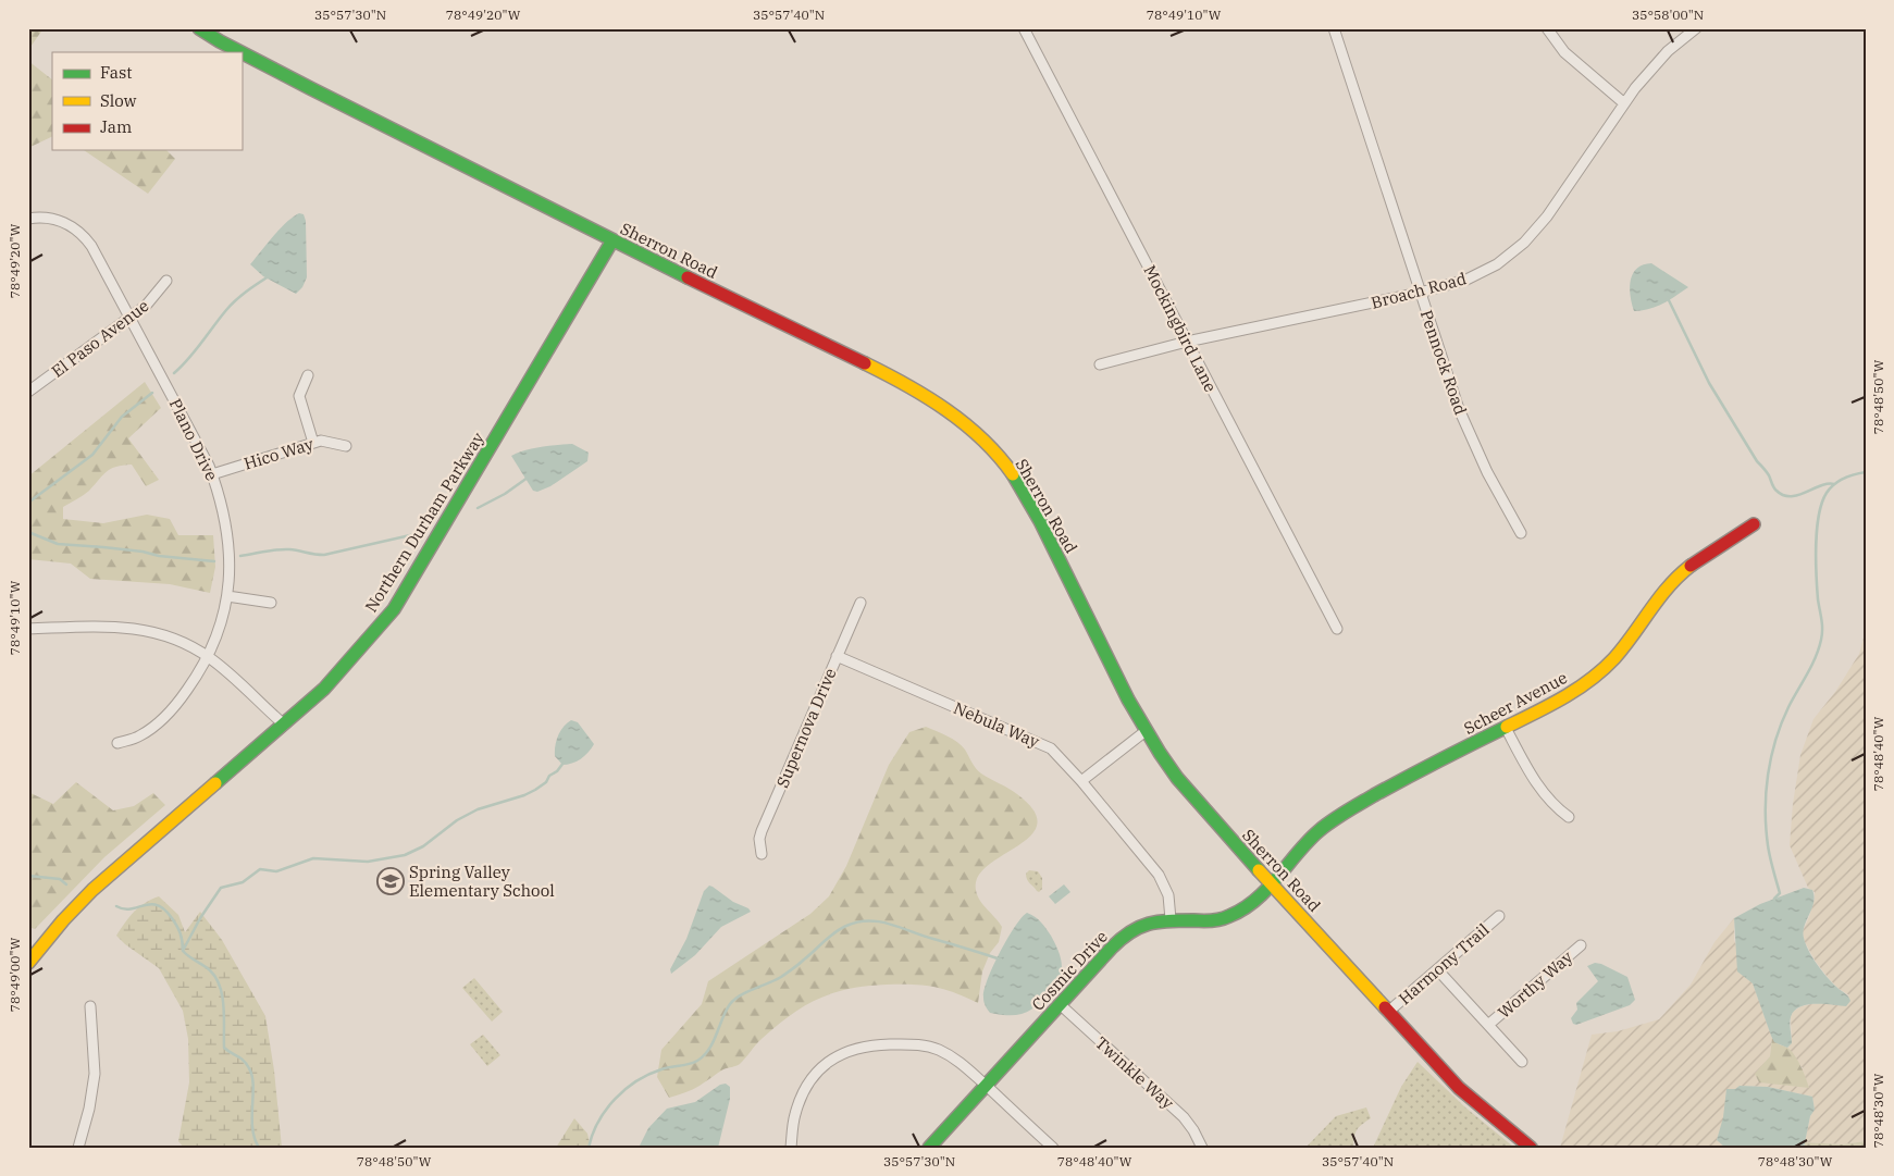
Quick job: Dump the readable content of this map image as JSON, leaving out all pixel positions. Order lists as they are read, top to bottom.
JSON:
{
  "streets": {
    "street": [
      "Sherron Road",
      "Broach Road",
      "Mockingbird Lane",
      "El Paso Avenue",
      "Pennock Road",
      "Plano Drive",
      "Hico Way",
      "Northern Durham Parkway",
      "Scheer Avenue",
      "Nebula Way",
      "Supernova Drive",
      "Harmony Trail",
      "Cosmic Drive",
      "Worthy Way",
      "Twinkle Way"
    ]
  },
  "crossings": [
    ["Sherron Road", "Northern Durham Parkway"],
    ["Sherron Road", "Scheer Avenue"],
    ["Sherron Road", "Harmony Trail"],
    ["Sherron Road", "Cosmic Drive"],
    ["Broach Road", "Mockingbird Lane"],
    ["Broach Road", "Pennock Road"],
    ["El Paso Avenue", "Plano Drive"],
    ["Plano Drive", "Hico Way"],
    ["Scheer Avenue", "Cosmic Drive"],
    ["Nebula Way", "Supernova Drive"],
    ["Nebula Way", "Cosmic Drive"],
    ["Cosmic Drive", "Twinkle Way"]
  ],
  "places": {
    "school or university": ["Spring Valley Elementary School"]
  },
  "legend": ["Fast", "Slow", "Jam"],
  "coordinates": [
    "35°57'30\"N",
    "78°49'20\"W",
    "35°57'40\"N",
    "78°49'10\"W",
    "35°58'00\"N",
    "78°48'50\"W",
    "78°48'40\"W",
    "78°49'00\"W",
    "78°48'30\"W"
  ]
}
